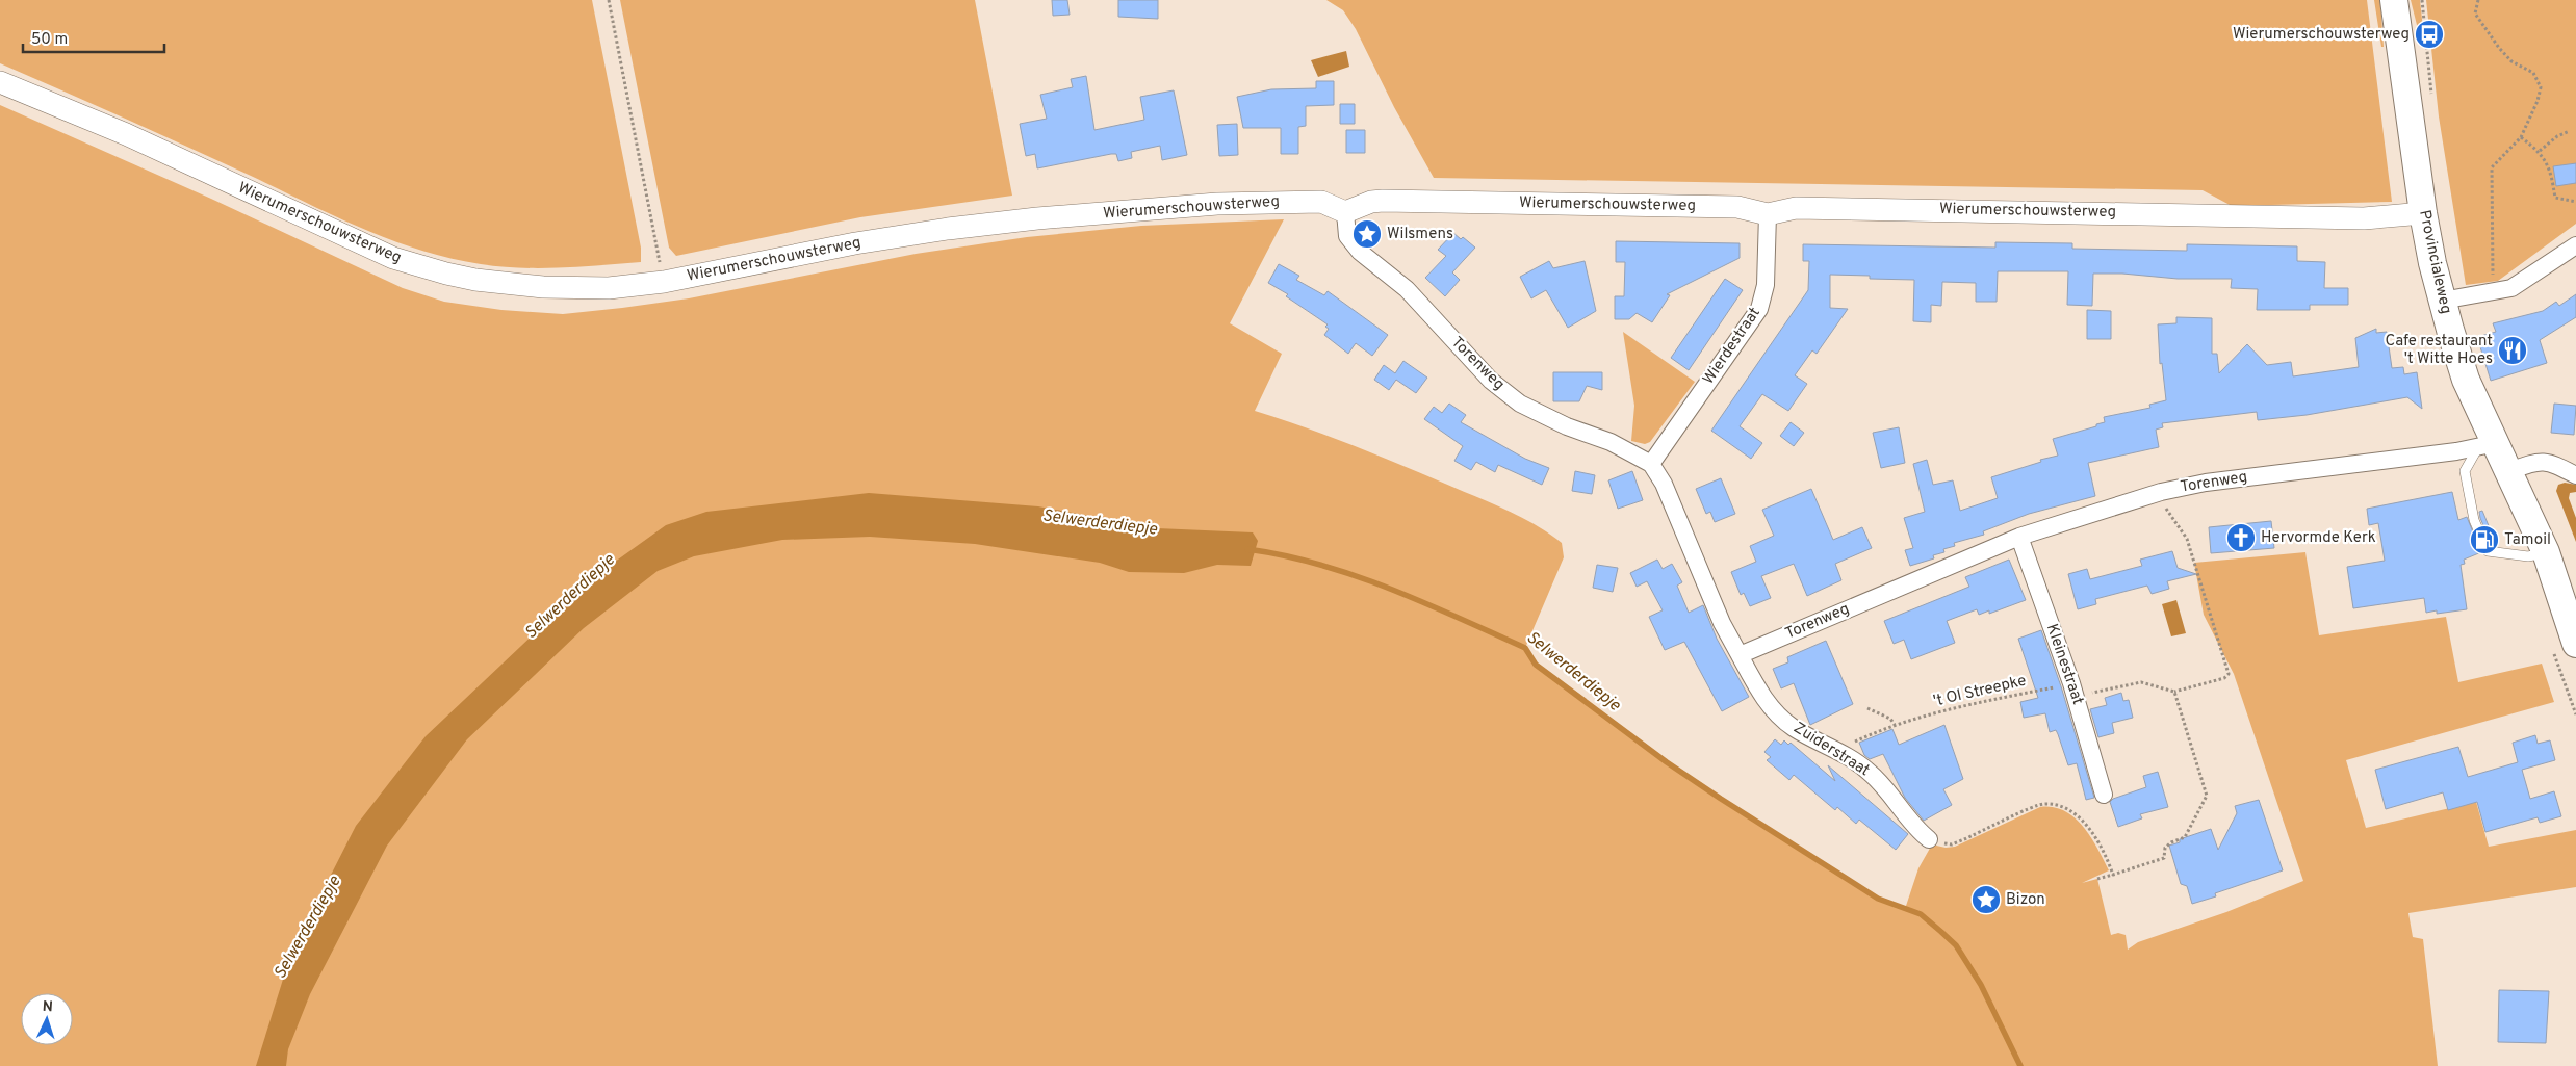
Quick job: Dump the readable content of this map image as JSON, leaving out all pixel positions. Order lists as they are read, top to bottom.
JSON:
{
  "streets": {
    "main road": ["Provincialeweg"],
    "street": [
      "Wierumerschouwsterweg",
      "Wierdestraat",
      "Torenweg",
      "Kleinestraat",
      "Zuiderstraat"
    ],
    "path": ["'t Ol Streepke"]
  },
  "crossings": [
    ["Wierumerschouwsterweg", "Provincialeweg"],
    ["Wierumerschouwsterweg", "Wierdestraat"],
    ["Wierumerschouwsterweg", "Torenweg"],
    ["Provincialeweg", "Torenweg"],
    ["Wierdestraat", "Torenweg"],
    ["Torenweg", "Kleinestraat"],
    ["Torenweg", "Zuiderstraat"],
    ["Kleinestraat", "'t Ol Streepke"],
    ["'t Ol Streepke", "Zuiderstraat"]
  ],
  "water": ["Selwerderdiepje"],
  "places": {
    "bus stop": ["Wierumerschouwsterweg"],
    "place": ["Wilsmens", "Bizon"],
    "restaurant": ["Cafe restaurant 't Witte Hoes"],
    "church": ["Hervormde Kerk"],
    "fuel station": ["Tamoil"]
  },
  "scale_bar": "50 m",
  "north": "top"
}
